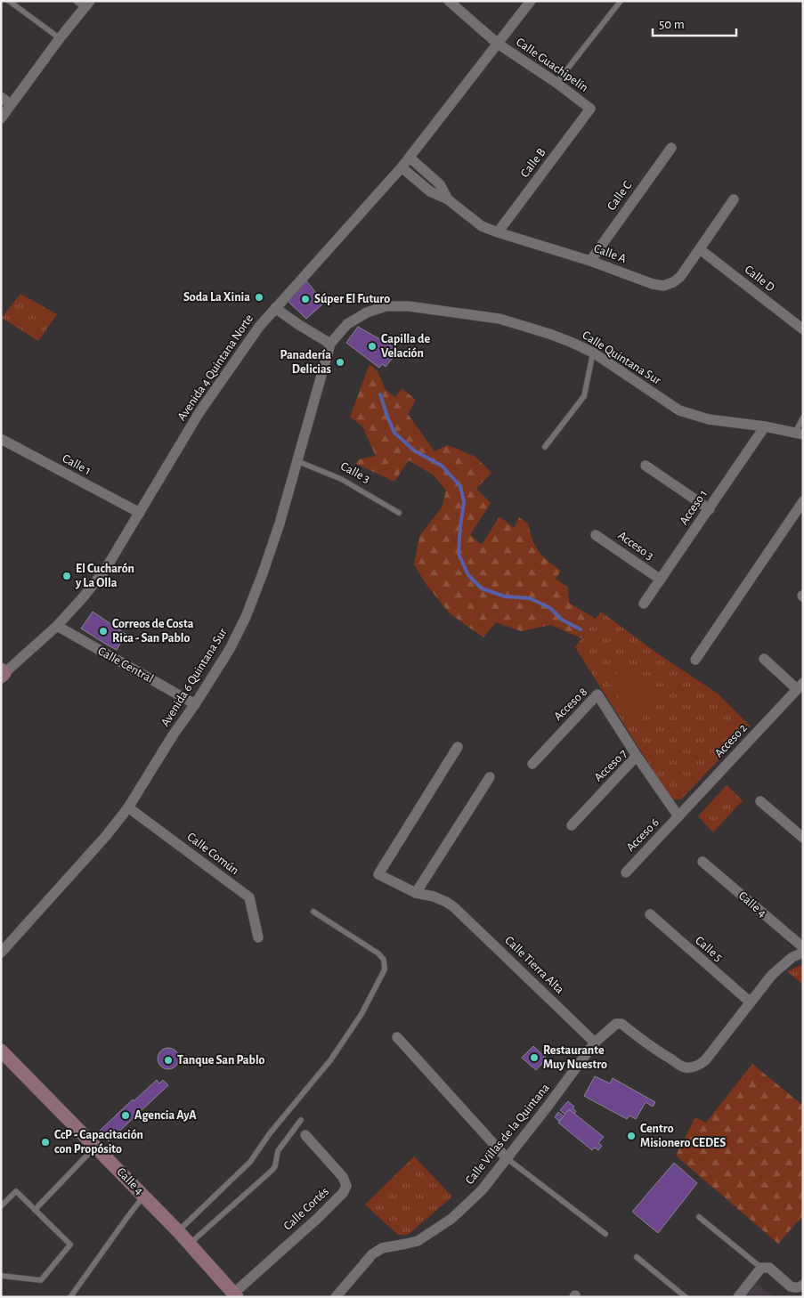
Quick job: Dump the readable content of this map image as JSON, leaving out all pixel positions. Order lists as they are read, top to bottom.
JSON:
{
  "streets": {
    "main road": ["Calle 4"],
    "street": [
      "Calle Guachipelín",
      "Calle B",
      "Calle C",
      "Calle A",
      "Calle D",
      "Calle Quintana Sur",
      "Avenida 4 Quintana Norte",
      "Calle 1",
      "Acceso 1",
      "Acceso 3",
      "Calle Central",
      "Avenida 6 Quintana Sur",
      "Acceso 8",
      "Acceso 2",
      "Acceso 7",
      "Acceso 6",
      "Calle Común",
      "Calle 5",
      "Calle Tierra Alta",
      "Calle Villas de la Quintana",
      "Calle Cortés"
    ],
    "lane": ["Calle 3"]
  },
  "crossings": [
    ["Calle Guachipelín", "Calle B"],
    ["Calle Guachipelín", "Avenida 4 Quintana Norte"],
    ["Calle B", "Calle A"],
    ["Calle C", "Calle A"],
    ["Calle A", "Calle D"],
    ["Calle A", "Avenida 4 Quintana Norte"],
    ["Calle Quintana Sur", "Acceso 1"],
    ["Calle Quintana Sur", "Avenida 6 Quintana Sur"],
    ["Avenida 4 Quintana Norte", "Calle 1"],
    ["Avenida 4 Quintana Norte", "Calle Central"],
    ["Calle 3", "Avenida 6 Quintana Sur"],
    ["Acceso 1", "Acceso 3"],
    ["Calle Central", "Avenida 6 Quintana Sur"],
    ["Avenida 6 Quintana Sur", "Calle Común"],
    ["Acceso 8", "Acceso 7"],
    ["Acceso 2", "Acceso 7"],
    ["Acceso 2", "Acceso 6"],
    ["Acceso 7", "Acceso 6"],
    ["Calle 4", "Calle Cortés"],
    ["Calle 5", "Calle Villas de la Quintana"],
    ["Calle Tierra Alta", "Calle Villas de la Quintana"]
  ],
  "places": [
    "Soda La Xinia",
    "Súper El Futuro",
    "Capilla de Velación",
    "Panadería Delicias",
    "El Cucharón y La Olla",
    "Correos de Costa Rica - San Pablo",
    "Restaurante Muy Nuestro",
    "Tanque San Pablo",
    "Agencia AyA",
    "Centro Misionero CEDES",
    "CcP - Capacitación con Propósito"
  ],
  "scale_bar": "50 m"
}
